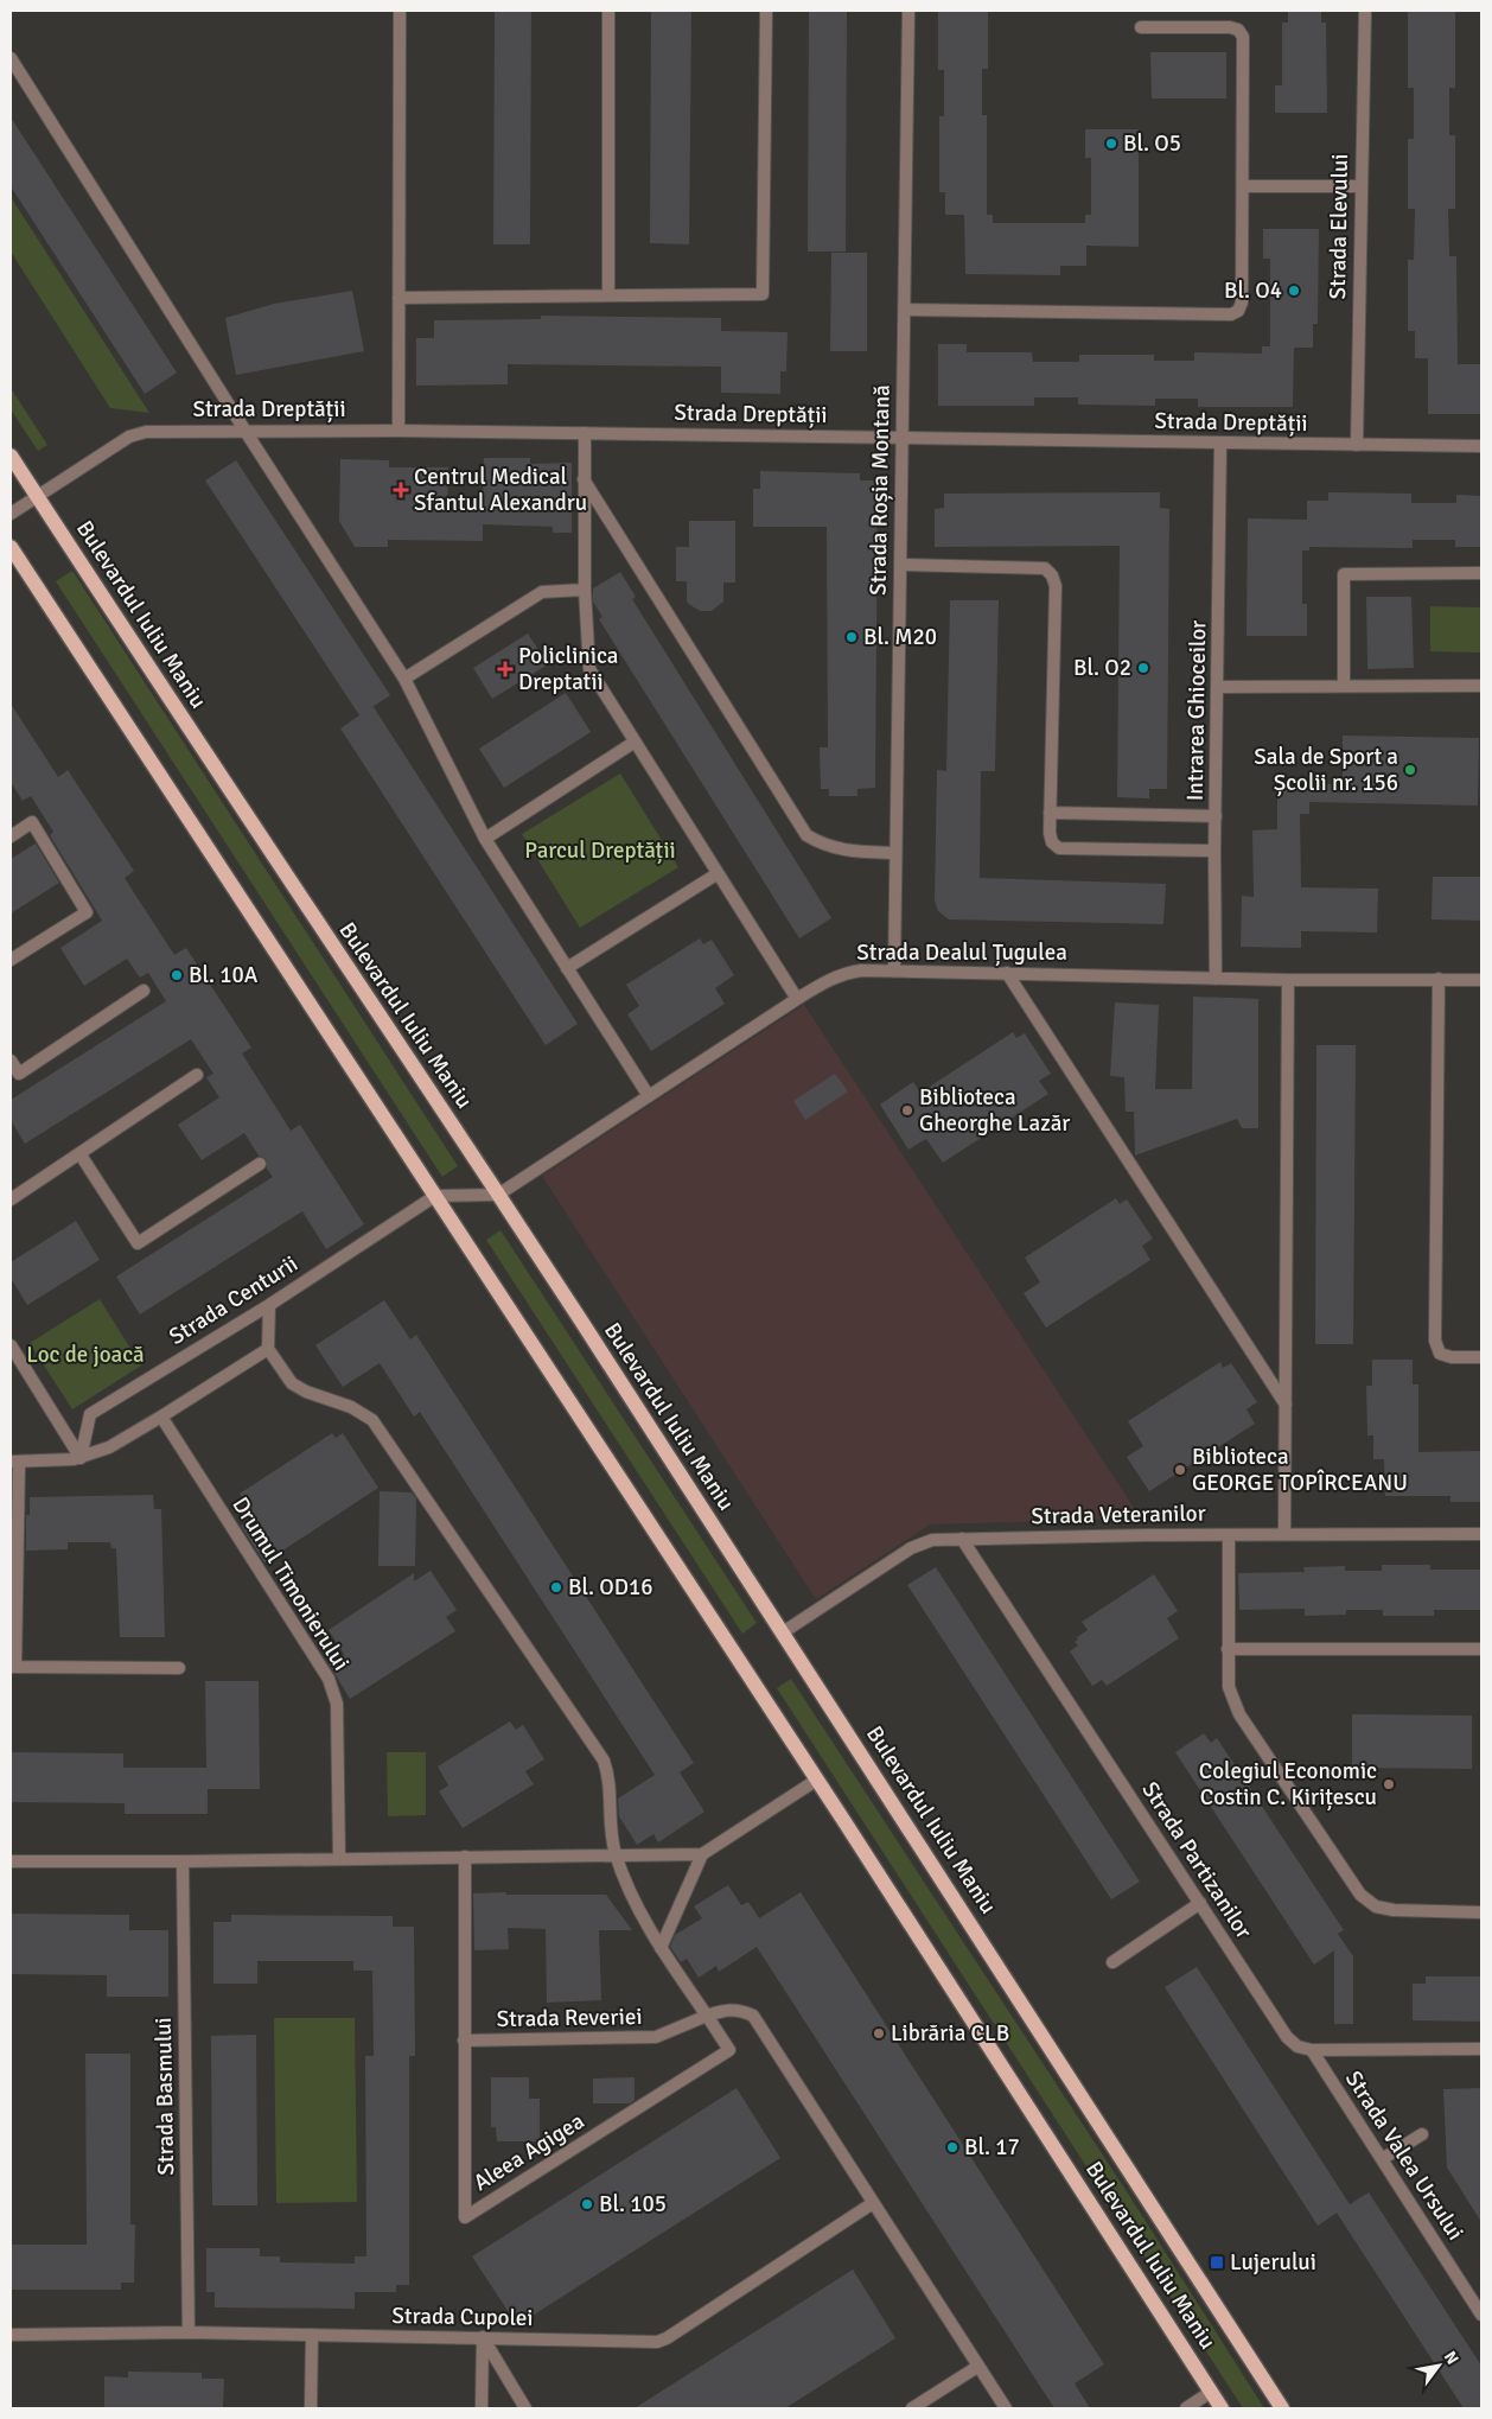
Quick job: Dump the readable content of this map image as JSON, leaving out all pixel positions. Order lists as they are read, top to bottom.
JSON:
{
  "streets": {
    "main road": ["Bulevardul Iuliu Maniu"],
    "street": [
      "Strada Elevului",
      "Strada Dreptății",
      "Strada Roșia Montană",
      "Intrarea Ghioceilor",
      "Strada Dealul Țugulea",
      "Strada Centurii",
      "Strada Veteranilor",
      "Drumul Timonierului",
      "Strada Partizanilor",
      "Strada Reveriei",
      "Strada Basmului",
      "Aleea Agigea",
      "Strada Valea Ursului",
      "Strada Cupolei"
    ]
  },
  "crossings": [
    ["Strada Elevului", "Strada Dreptății"],
    ["Strada Dreptății", "Strada Roșia Montană"],
    ["Strada Dreptății", "Bulevardul Iuliu Maniu"],
    ["Strada Dreptății", "Intrarea Ghioceilor"],
    ["Strada Roșia Montană", "Strada Dealul Țugulea"],
    ["Bulevardul Iuliu Maniu", "Strada Dealul Țugulea"],
    ["Bulevardul Iuliu Maniu", "Strada Centurii"],
    ["Bulevardul Iuliu Maniu", "Strada Veteranilor"],
    ["Intrarea Ghioceilor", "Strada Dealul Țugulea"],
    ["Strada Veteranilor", "Strada Partizanilor"],
    ["Strada Partizanilor", "Strada Valea Ursului"],
    ["Strada Reveriei", "Aleea Agigea"],
    ["Strada Reveriei", "Strada Cupolei"],
    ["Strada Basmului", "Strada Cupolei"]
  ],
  "parks": ["Parcul Dreptății", "Loc de joacă"],
  "places": {
    "other": [
      "Bl. O5",
      "Bl. O4",
      "Bl. M20",
      "Bl. O2",
      "Sala de Sport a Școlii nr. 156",
      "Bl. 10A",
      "Biblioteca Gheorghe Lazăr",
      "Biblioteca GEORGE TOPÎRCEANU",
      "Bl. OD16",
      "Colegiul Economic Costin C. Kirițescu",
      "Librăria CLB",
      "Bl. 17",
      "Bl. 105"
    ],
    "health": ["Centrul Medical Sfantul Alexandru", "Policlinica Dreptatii"],
    "transit": ["Lujerului"]
  },
  "north": "top right"
}
